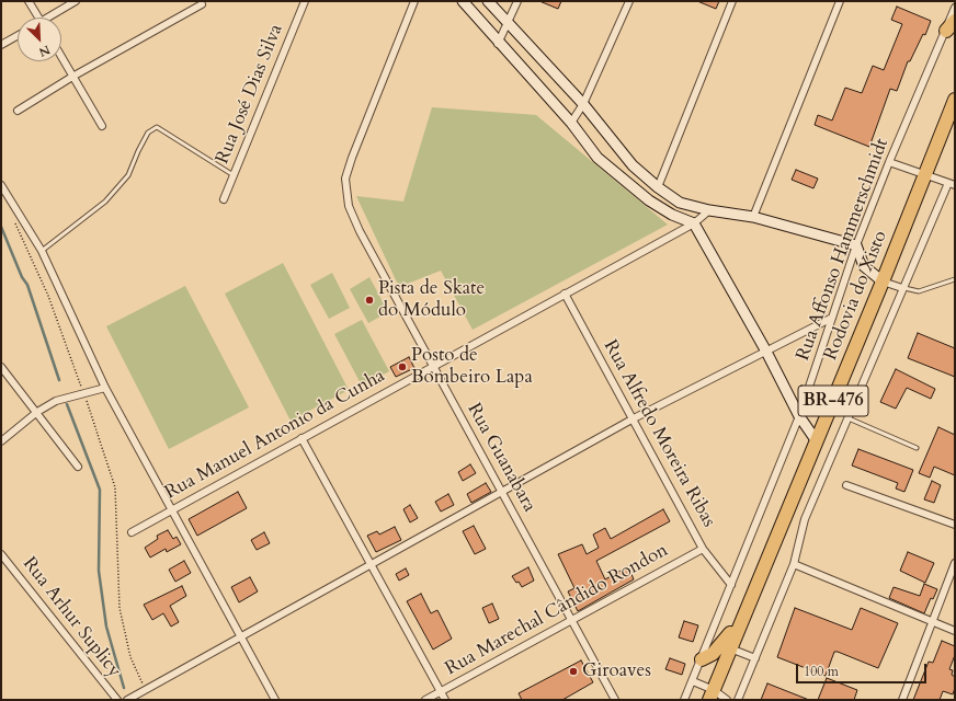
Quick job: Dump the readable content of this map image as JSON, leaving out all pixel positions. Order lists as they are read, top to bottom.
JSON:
{
  "streets": {
    "highway": ["Rodovia do Xisto", "BR-476"],
    "street": [
      "Rua José Dias Silva",
      "Rua Affonso Hammerschmidt",
      "Rua Alfredo Moreira Ribas",
      "Rua Manuel Antonio da Cunha",
      "Rua Guanabara",
      "Rua Marechal Cândido Rondon",
      "Rua Arhur Suplicy"
    ]
  },
  "crossings": [
    ["Rua Affonso Hammerschmidt", "Rua Alfredo Moreira Ribas"],
    ["Rua Alfredo Moreira Ribas", "Rua Manuel Antonio da Cunha"],
    ["Rua Alfredo Moreira Ribas", "Rua Marechal Cândido Rondon"],
    ["Rua Manuel Antonio da Cunha", "Rua Guanabara"],
    ["Rua Guanabara", "Rua Marechal Cândido Rondon"]
  ],
  "places": ["Pista de Skate do Módulo", "Posto de Bombeiro Lapa", "Giroaves"],
  "scale_bar": "100 m",
  "north": "bottom right"
}
